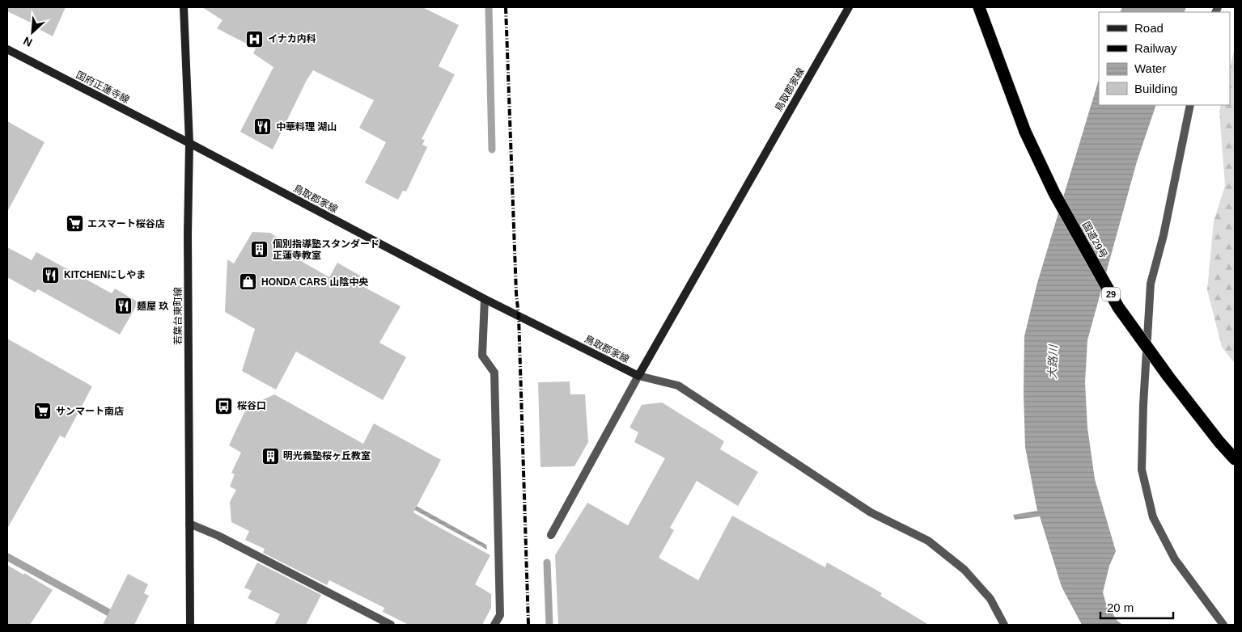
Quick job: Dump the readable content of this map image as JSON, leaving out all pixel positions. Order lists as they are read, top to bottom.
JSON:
{
  "streets": {
    "highway": ["国道29号", "29"],
    "main road": ["国府正蓮寺線", "鳥取郡家線", "若葉台東町線"]
  },
  "crossings": [
    ["国府正蓮寺線", "鳥取郡家線"],
    ["国府正蓮寺線", "若葉台東町線"],
    ["鳥取郡家線", "若葉台東町線"]
  ],
  "water": ["大路川"],
  "places": {
    "hospital": ["イナカ内科"],
    "restaurant": ["中華料理 湖山", "KITCHENにしやま", "麺屋 玖"],
    "supermarket": ["エスマート桜谷店", "サンマート南店"],
    "building": ["個別指導塾スタンダード 正蓮寺教室", "明光義塾桜ヶ丘教室"],
    "shop": ["HONDA CARS 山陰中央"],
    "bus stop": ["桜谷口"]
  },
  "legend": [
    "Road",
    "Railway",
    "Water",
    "Building"
  ],
  "scale_bar": "20 m",
  "north": "bottom left"
}
